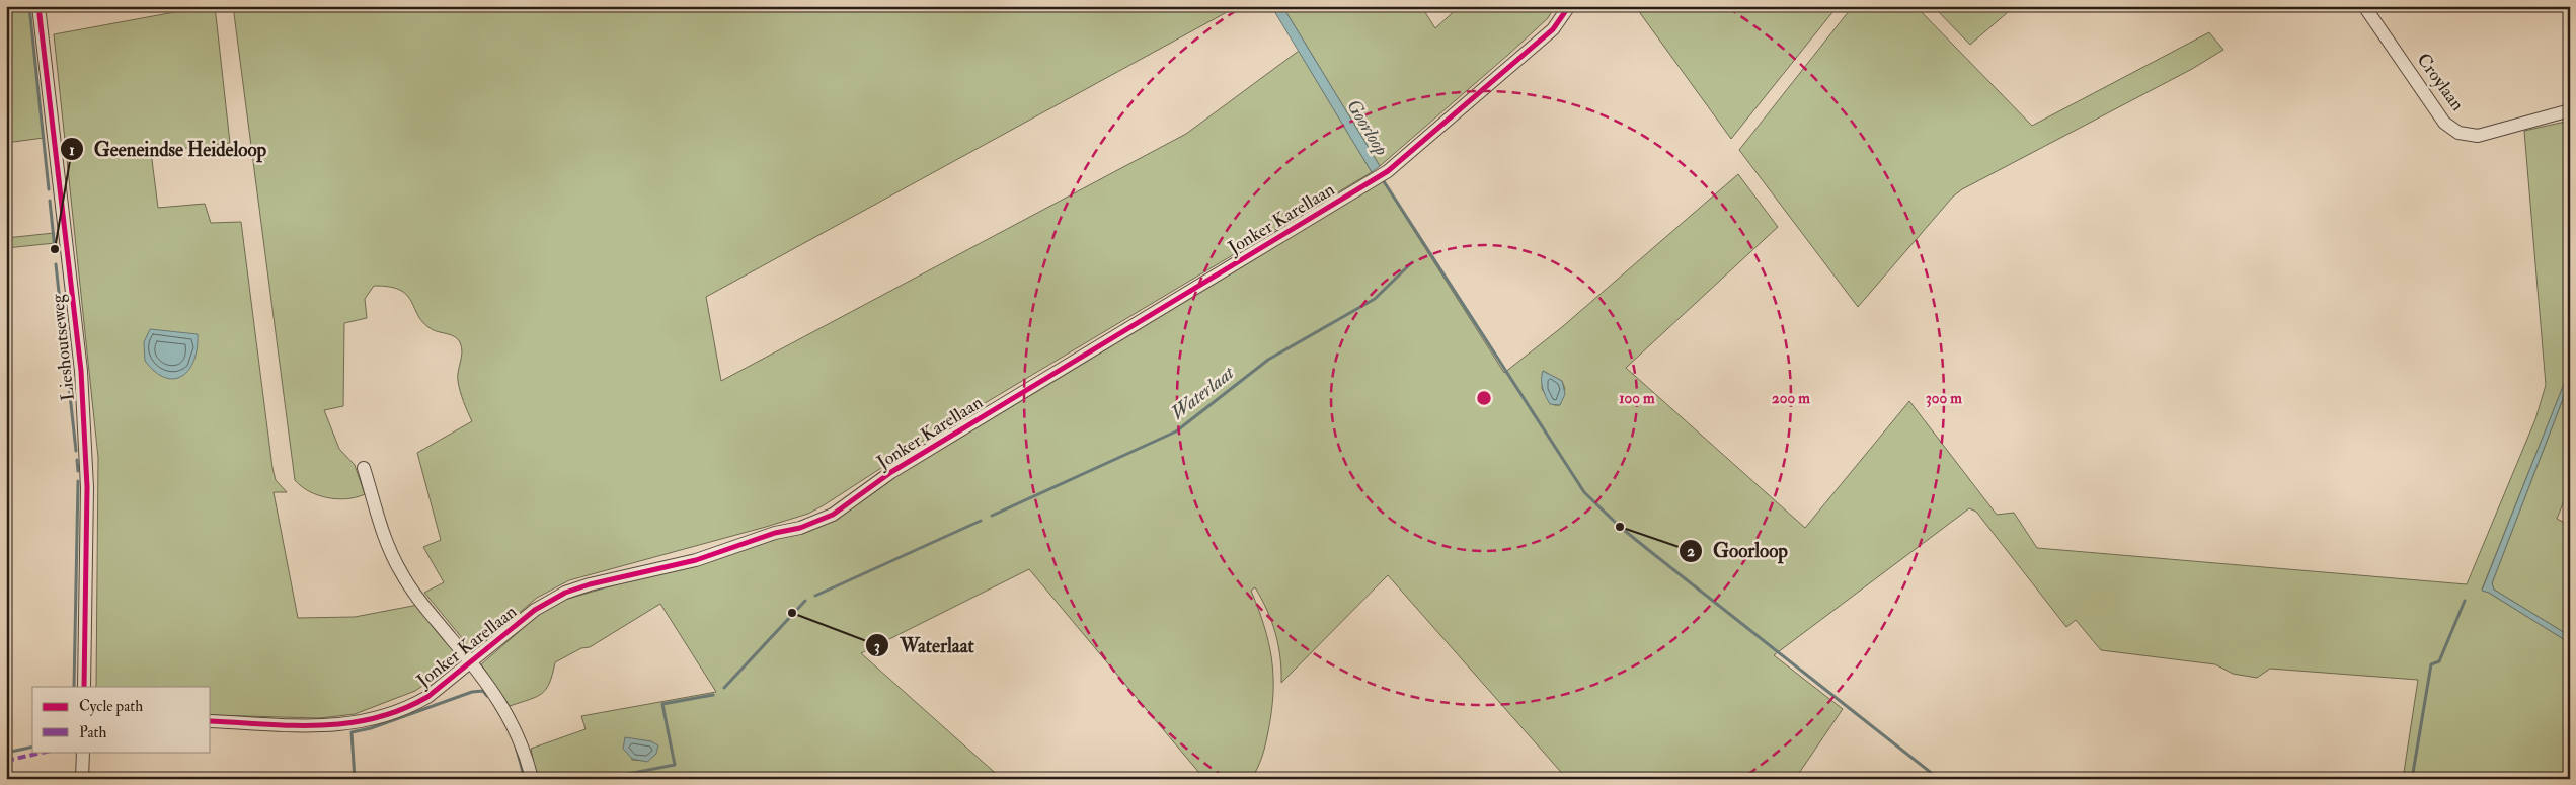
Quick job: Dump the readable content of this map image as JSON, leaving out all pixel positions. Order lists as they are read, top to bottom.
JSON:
{
  "streets": {
    "street": ["Croylaan", "Jonker Karellaan", "Lieshoutseweg"]
  },
  "water": ["Goorloop", "Waterlaat"],
  "places": ["Geeneindse Heideloop", "Goorloop", "Waterlaat"],
  "legend": ["Cycle path", "Path"],
  "rings": ["100 m", "200 m", "300 m"]
}
